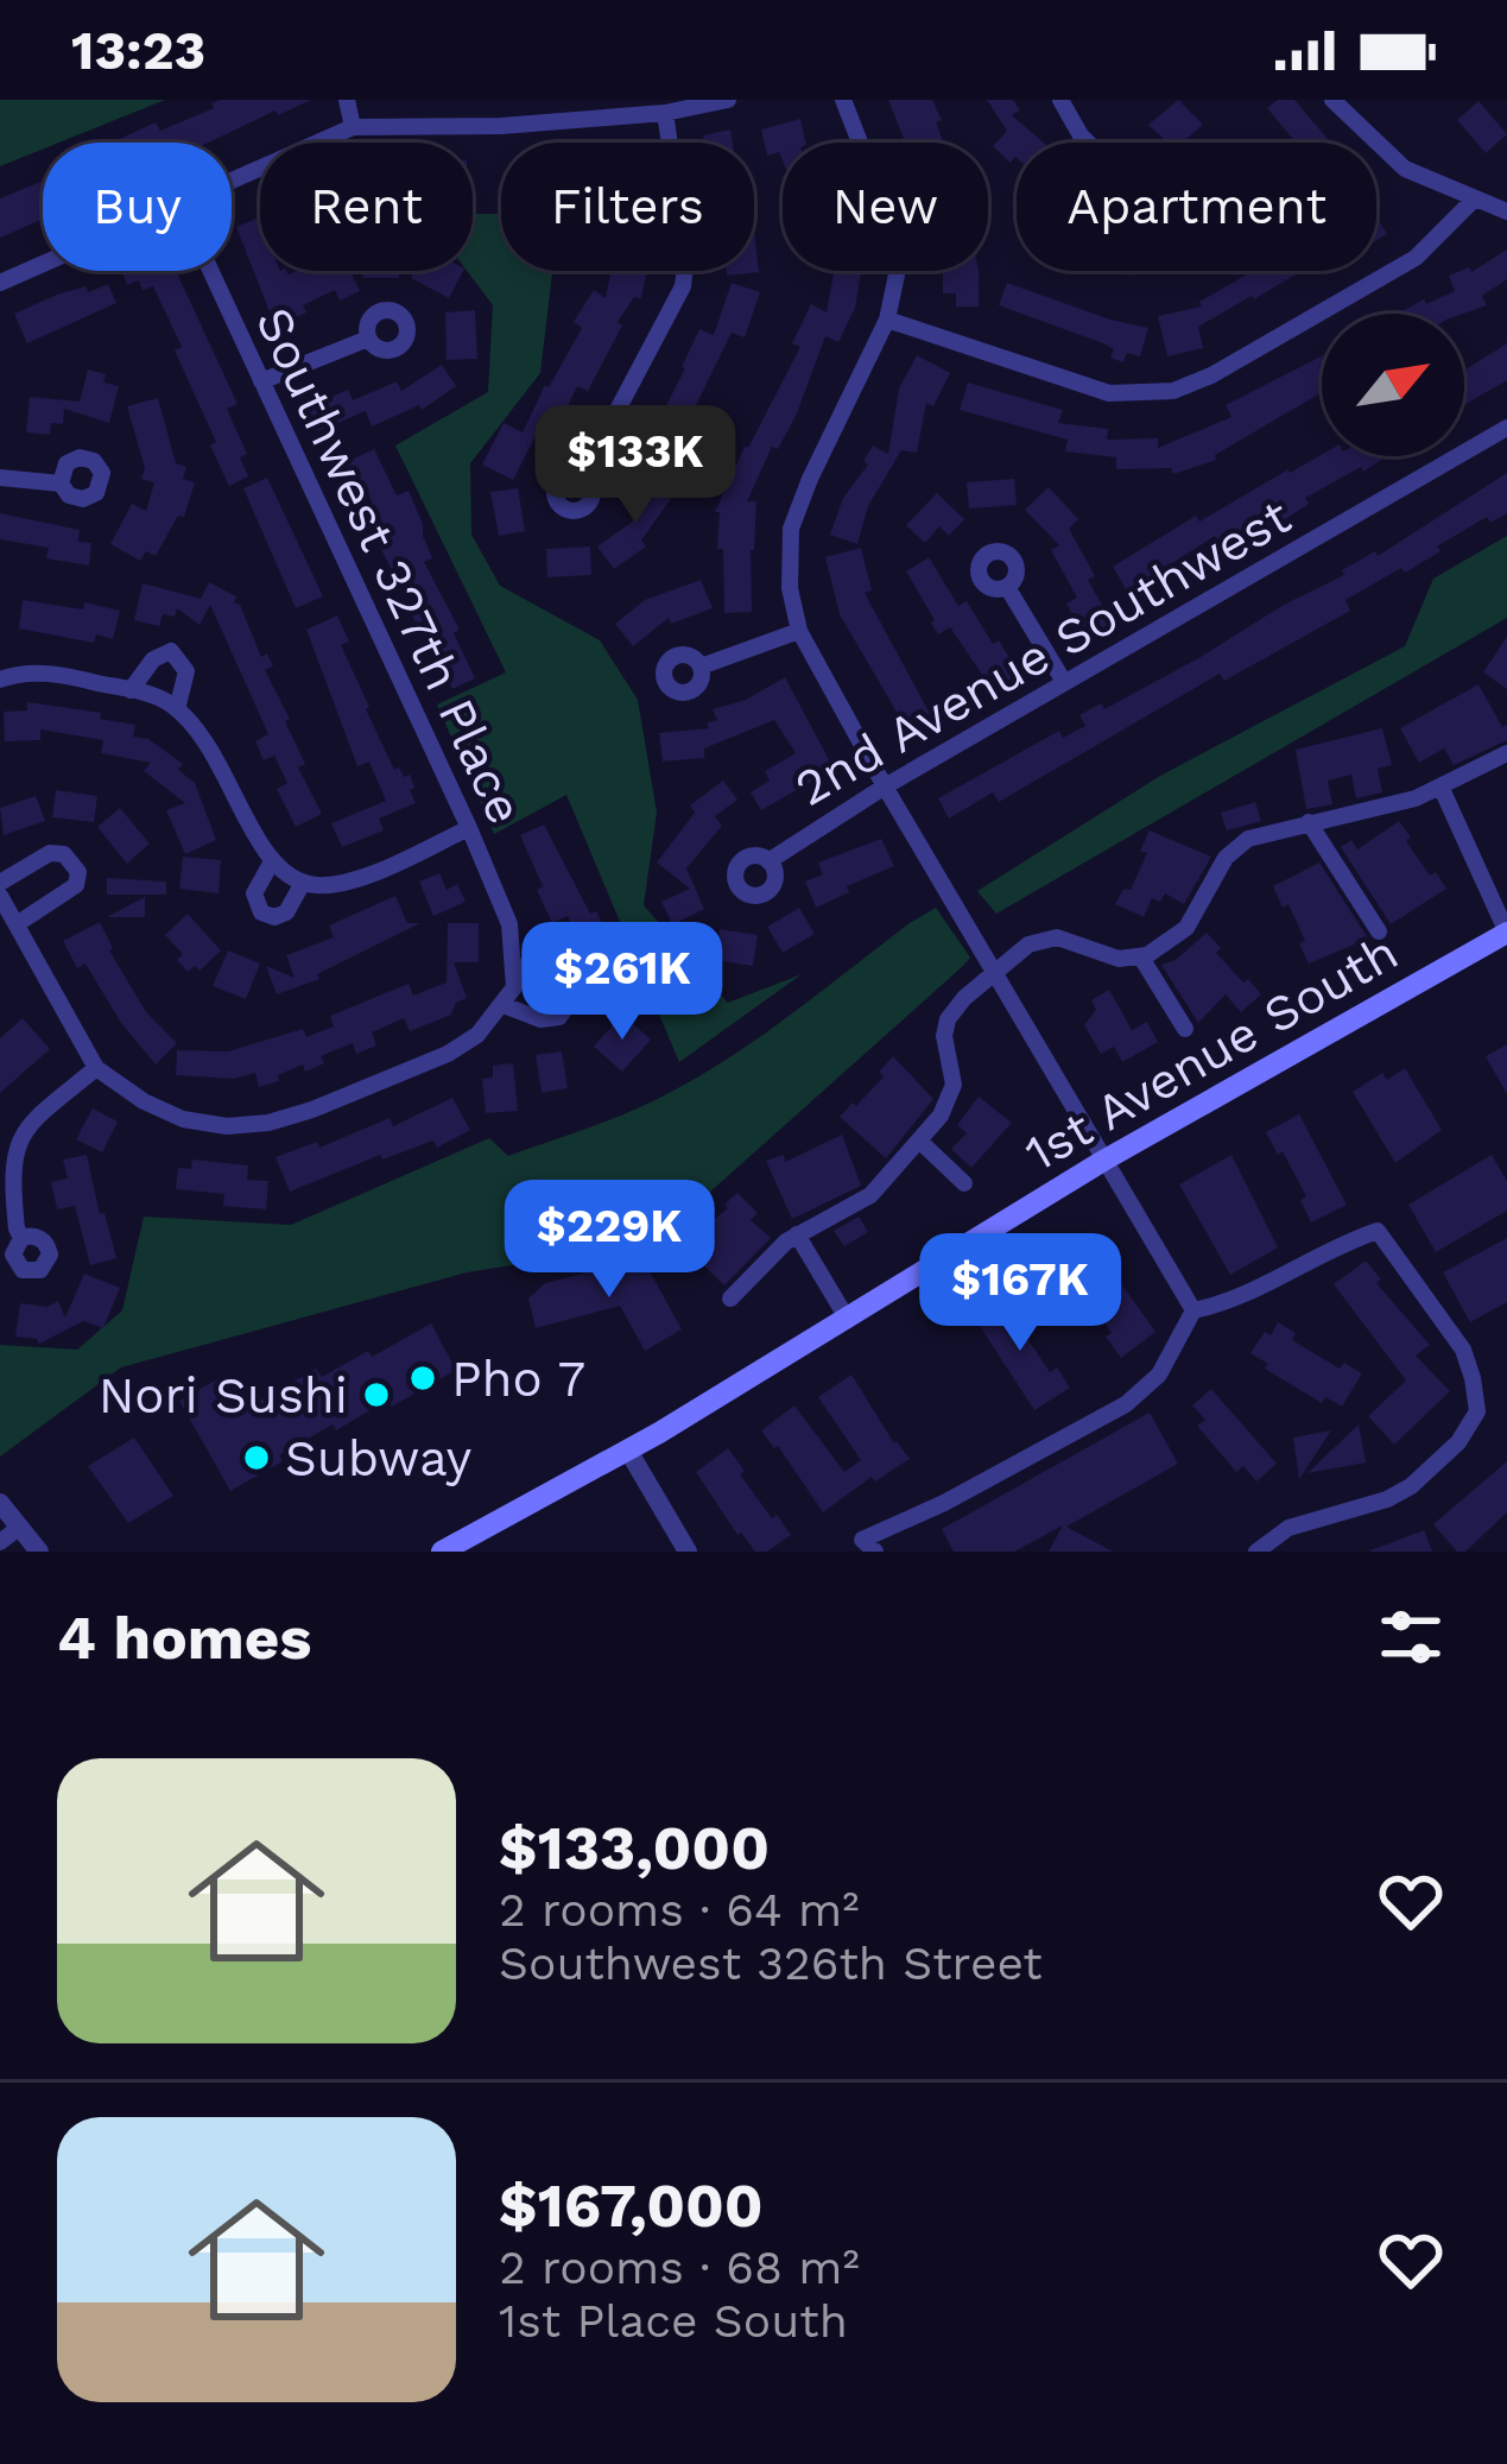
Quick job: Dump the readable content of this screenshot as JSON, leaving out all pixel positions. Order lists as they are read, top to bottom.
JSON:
{
  "streets": {
    "main road": ["1st Avenue South"],
    "street": ["Southwest 327th Place", "2nd Avenue Southwest"]
  },
  "places": ["Pho 7", "Nori Sushi", "Subway"],
  "north": "top right",
  "page": {
    "status": "13:23",
    "chip": [
      "Buy",
      "Rent",
      "Filters",
      "New",
      "Apartment"
    ],
    "price": [
      "$133K",
      "$261K",
      "$229K",
      "$167K"
    ],
    "heading": "4 homes",
    "list": [
      {
        "name": "$133,000",
        "note": "2 rooms · 64 m² · Southwest 326th Street"
      },
      {
        "name": "$167,000",
        "note": "2 rooms · 68 m² · 1st Place South"
      }
    ]
  }
}
